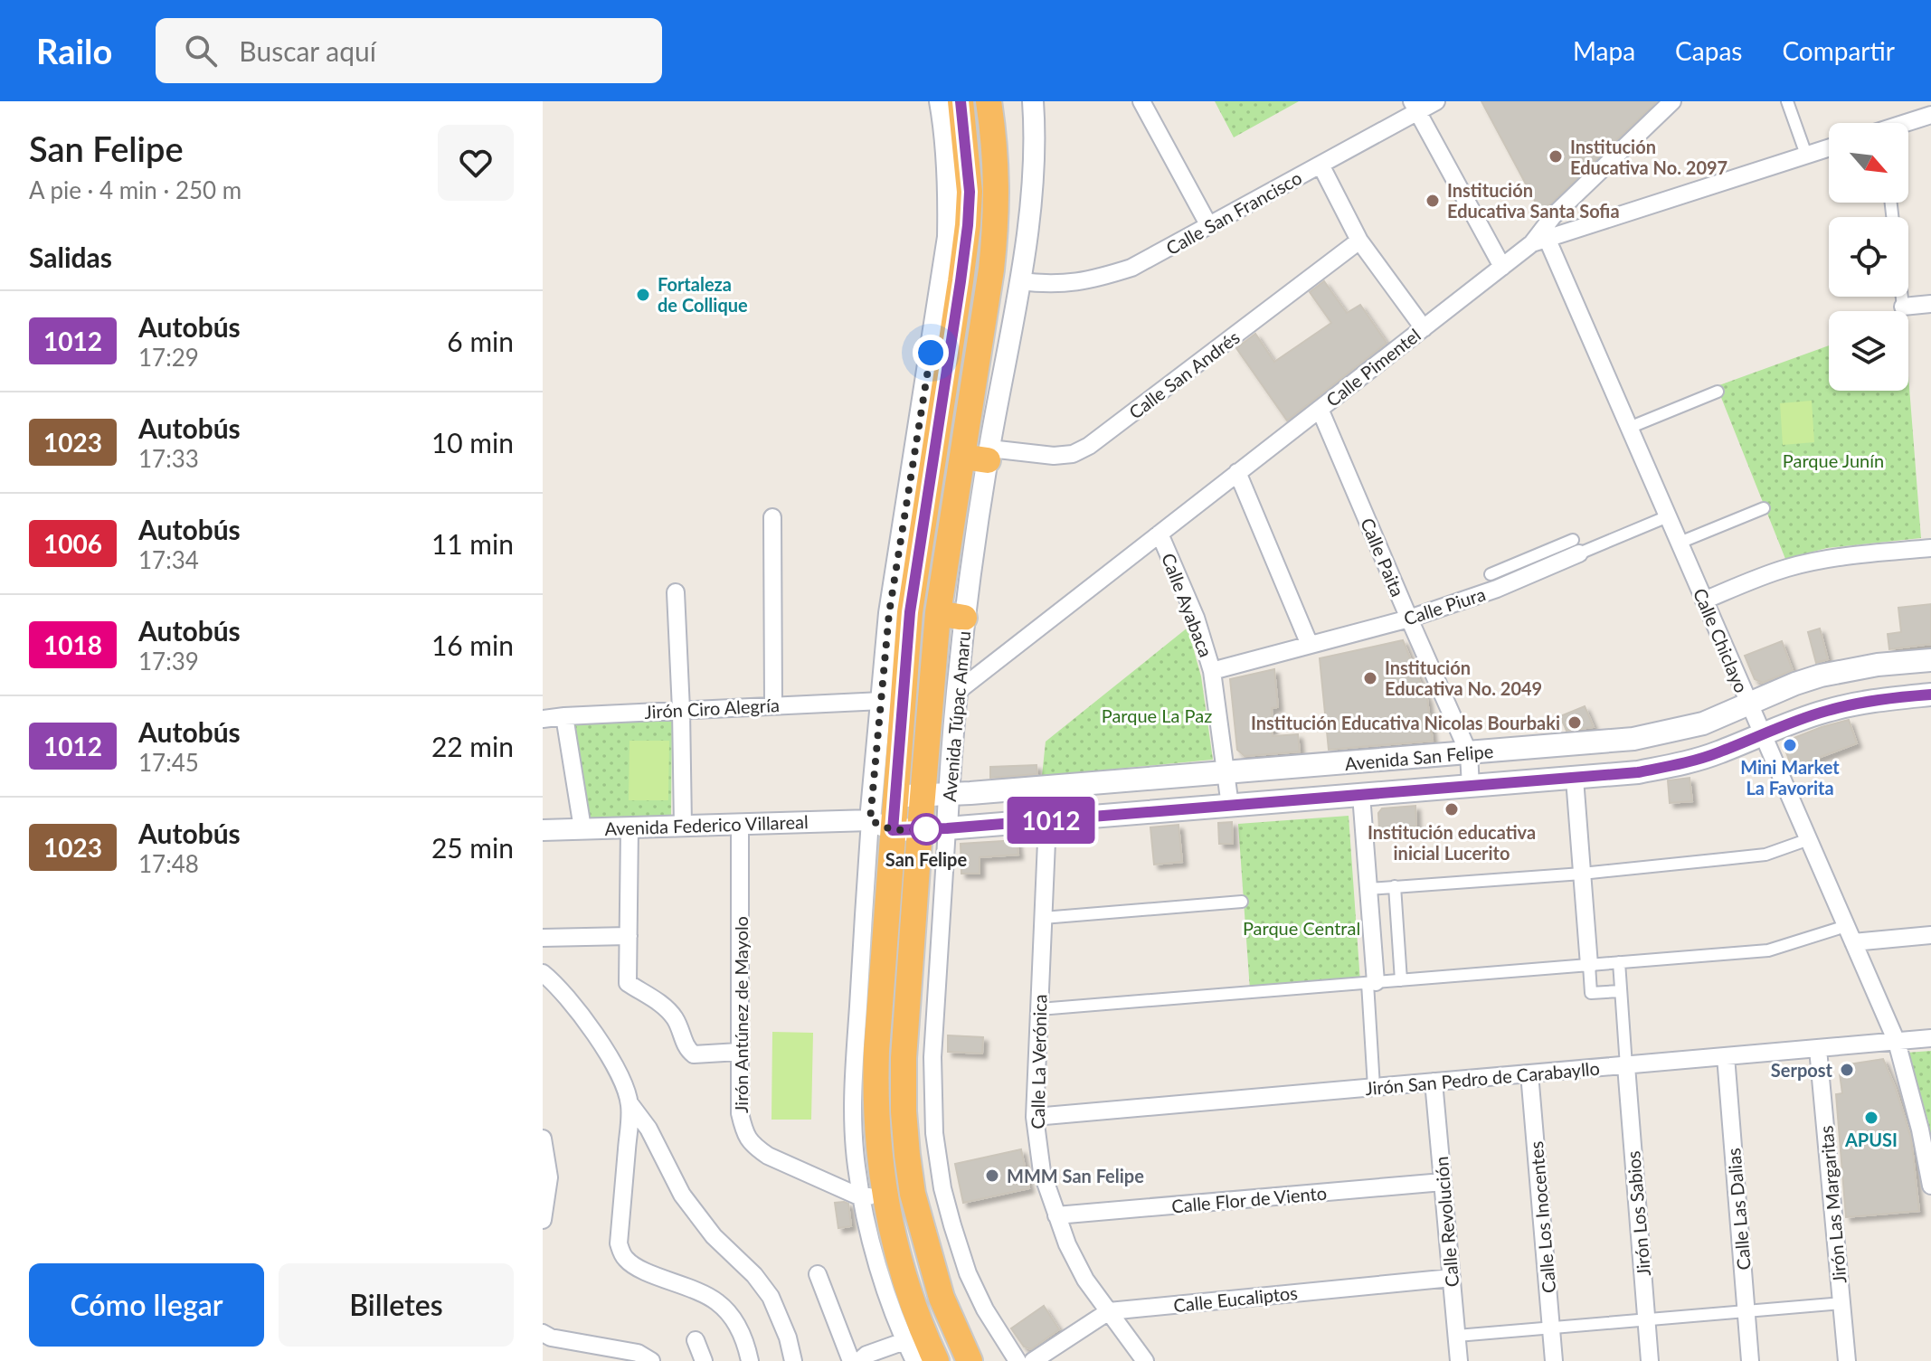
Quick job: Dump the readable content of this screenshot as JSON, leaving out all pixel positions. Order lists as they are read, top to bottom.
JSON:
{
  "streets": {
    "highway": ["Avenida Túpac Amaru"],
    "main road": ["Avenida San Felipe"],
    "street": [
      "Calle San Francisco",
      "Calle Pimentel",
      "Calle San Andrés",
      "Calle Paita",
      "Calle Ayabaca",
      "Calle Piura",
      "Calle Chiclayo",
      "Jirón Ciro Alegría",
      "Avenida Federico Villareal",
      "Jirón Antúnez de Mayolo",
      "Calle La Verónica",
      "Jirón San Pedro de Carabayllo",
      "Calle Flor de Viento",
      "Jirón Las Margaritas",
      "Calle Las Dalias",
      "Jirón Los Sabios",
      "Calle Los Inocentes",
      "Calle Revolución",
      "Calle Eucaliptos"
    ]
  },
  "crossings": [
    ["Calle San Francisco", "Avenida Túpac Amaru"],
    ["Calle Pimentel", "Calle Paita"],
    ["Calle Pimentel", "Calle Ayabaca"],
    ["Calle Pimentel", "Calle Chiclayo"],
    ["Calle Pimentel", "Avenida Túpac Amaru"],
    ["Calle San Andrés", "Avenida Túpac Amaru"],
    ["Calle Paita", "Calle Piura"],
    ["Calle Paita", "Avenida San Felipe"],
    ["Calle Ayabaca", "Calle Piura"],
    ["Calle Ayabaca", "Avenida San Felipe"],
    ["Calle Piura", "Calle Chiclayo"],
    ["Calle Chiclayo", "Avenida San Felipe"],
    ["Calle Chiclayo", "Jirón San Pedro de Carabayllo"],
    ["Avenida Túpac Amaru", "Avenida San Felipe"],
    ["Avenida San Felipe", "Avenida Federico Villareal"],
    ["Avenida San Felipe", "Calle La Verónica"],
    ["Avenida Federico Villareal", "Jirón Antúnez de Mayolo"],
    ["Calle La Verónica", "Jirón San Pedro de Carabayllo"],
    ["Calle La Verónica", "Calle Flor de Viento"],
    ["Calle La Verónica", "Calle Eucaliptos"],
    ["Jirón San Pedro de Carabayllo", "Jirón Las Margaritas"],
    ["Jirón San Pedro de Carabayllo", "Calle Las Dalias"],
    ["Jirón San Pedro de Carabayllo", "Jirón Los Sabios"],
    ["Jirón San Pedro de Carabayllo", "Calle Los Inocentes"],
    ["Jirón San Pedro de Carabayllo", "Calle Revolución"],
    ["Calle Flor de Viento", "Calle Revolución"],
    ["Calle Revolución", "Calle Eucaliptos"]
  ],
  "parks": ["Parque Junín", "Parque La Paz", "Parque Central"],
  "places": [
    "Institución Educativa No. 2097",
    "Institución Educativa Santa Sofia",
    "Fortaleza de Collique",
    "Institución Educativa No. 2049",
    "Institución Educativa Nicolas Bourbaki",
    "Mini Market La Favorita",
    "Institución educativa inicial Lucerito",
    "San Felipe",
    "Serpost",
    "APUSI",
    "MMM San Felipe"
  ],
  "lines": ["bus line 1012"],
  "north": "bottom right",
  "page": {
    "header": "Railo",
    "search": "Buscar aquí",
    "nav": ["Mapa", "Capas", "Compartir"],
    "heading": [
      ["San Felipe", "A pie · 4 min · 250 m"],
      "Salidas"
    ],
    "on_map": "1012",
    "list": [
      {
        "mark": "1012",
        "name": "Autobús",
        "note": "17:29",
        "value": "6 min"
      },
      {
        "mark": "1023",
        "name": "Autobús",
        "note": "17:33",
        "value": "10 min"
      },
      {
        "mark": "1006",
        "name": "Autobús",
        "note": "17:34",
        "value": "11 min"
      },
      {
        "mark": "1018",
        "name": "Autobús",
        "note": "17:39",
        "value": "16 min"
      },
      {
        "mark": "1012",
        "name": "Autobús",
        "note": "17:45",
        "value": "22 min"
      },
      {
        "mark": "1023",
        "name": "Autobús",
        "note": "17:48",
        "value": "25 min"
      }
    ],
    "buttons": ["Cómo llegar", "Billetes"]
  }
}
